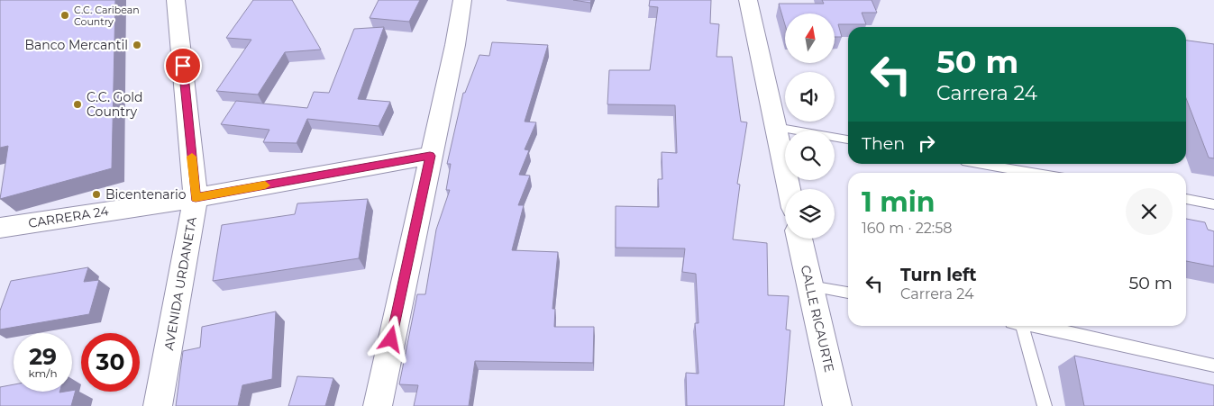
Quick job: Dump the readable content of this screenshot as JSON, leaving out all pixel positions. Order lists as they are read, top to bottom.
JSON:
{
  "streets": {
    "street": ["CARRERA 24", "AVENIDA URDANETA", "CALLE RICAURTE"]
  },
  "crossings": [
    ["CARRERA 24", "AVENIDA URDANETA"]
  ],
  "places": [
    "C.C. Caribean Country",
    "Banco Mercantil",
    "C.C. Gold Country",
    "Bicentenario"
  ],
  "north": "top",
  "page": {
    "turn": ["50 m", "Carrera 24"],
    "then": "Then",
    "heading": ["1 min", "160 m · 22:58"],
    "list": [
      {
        "name": "Turn left",
        "note": "Carrera 24",
        "value": "50 m"
      }
    ],
    "speed": "29 km/h",
    "limit": "30"
  }
}
